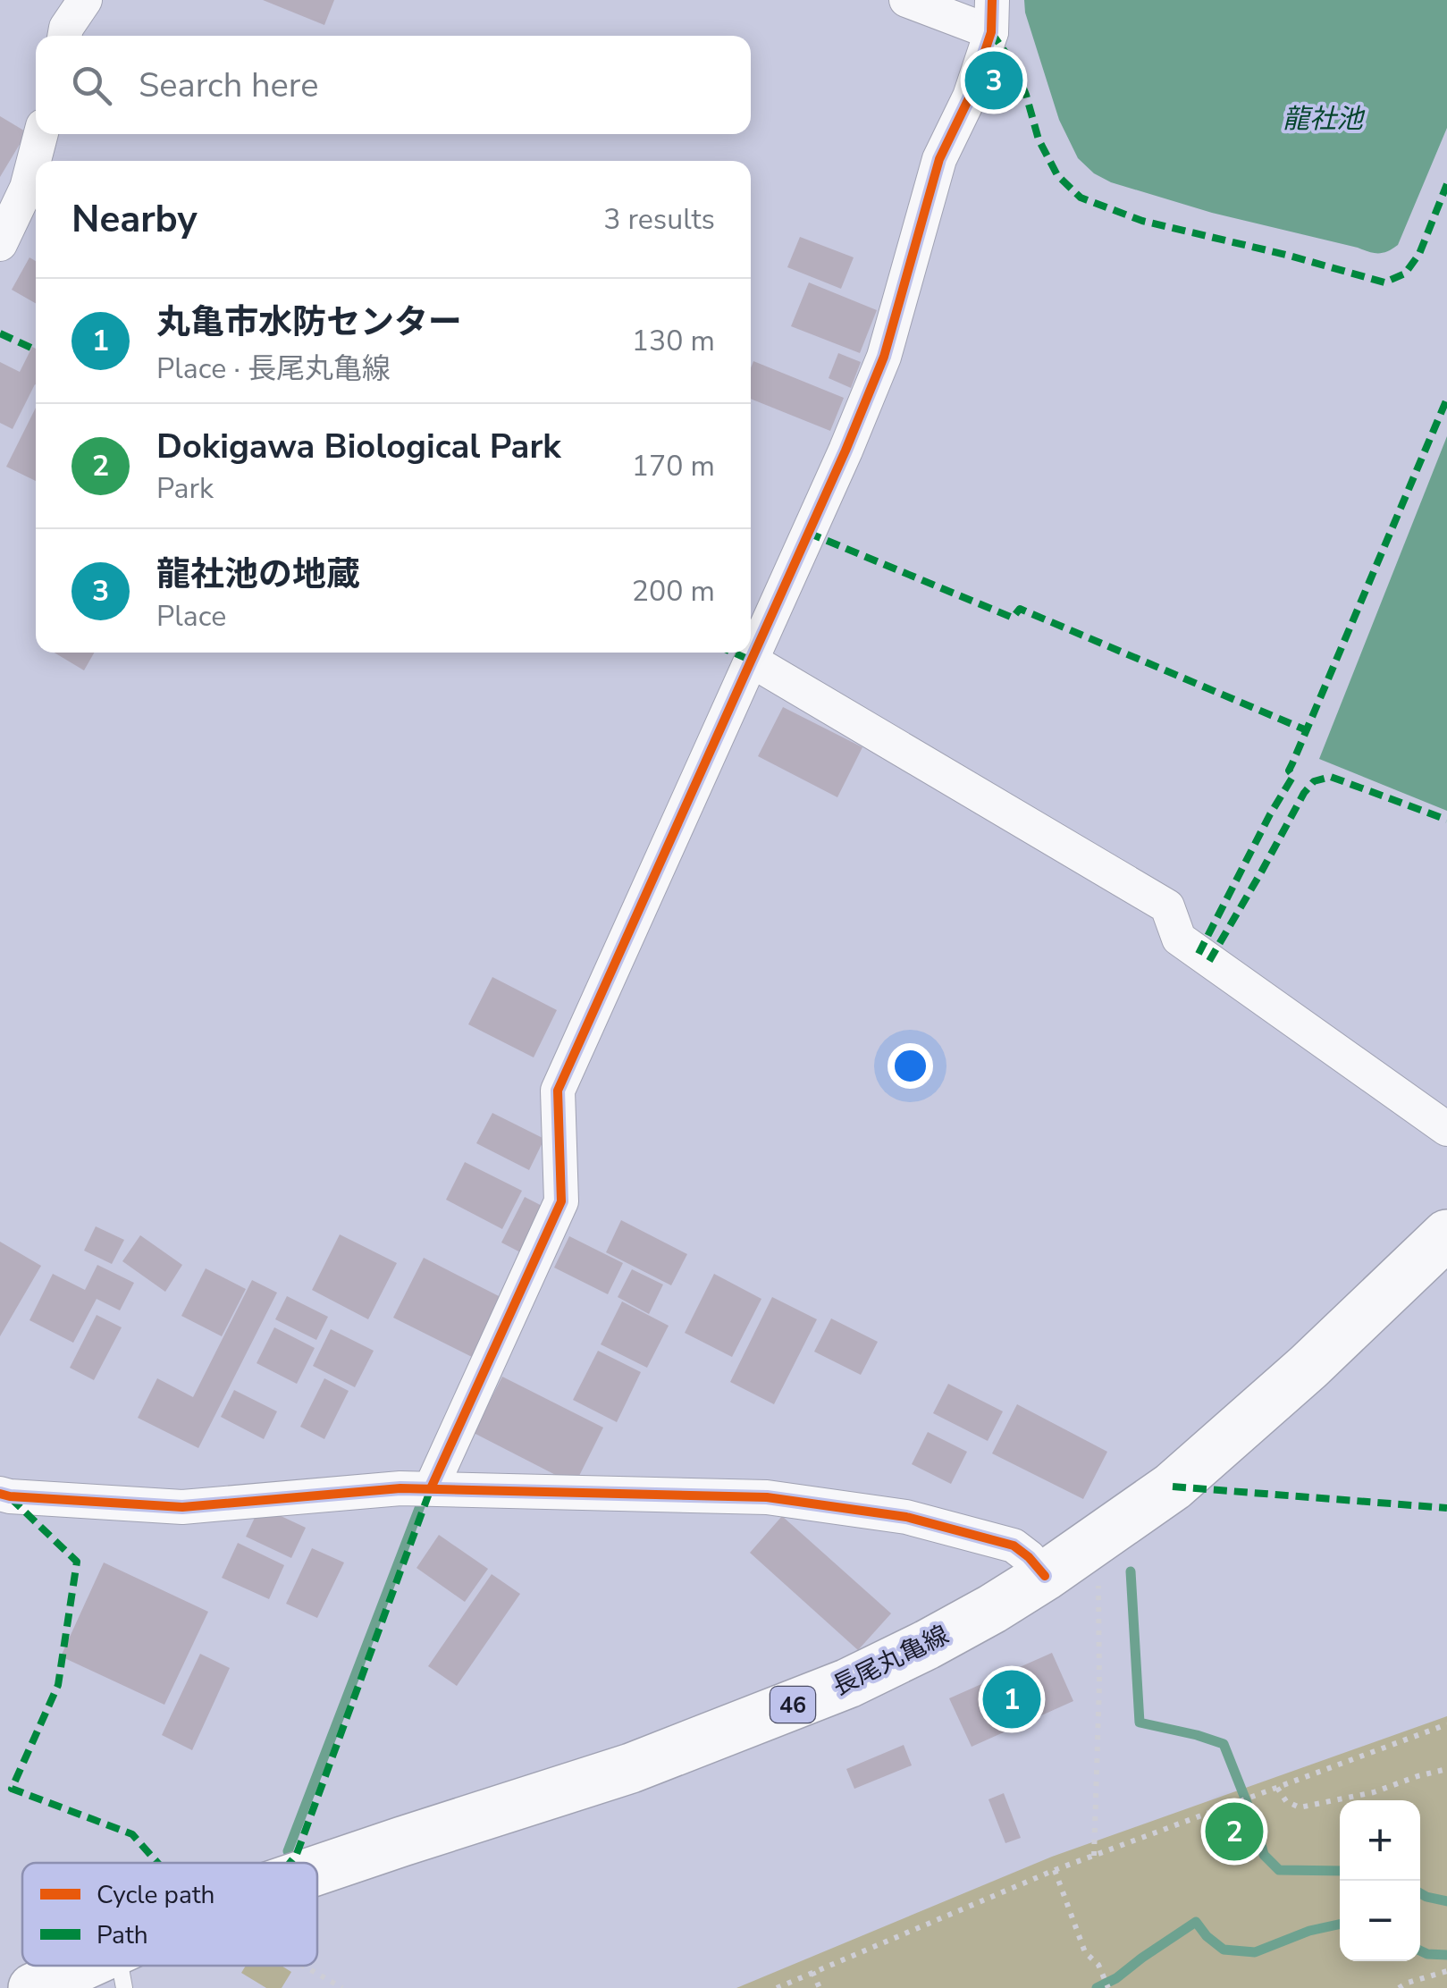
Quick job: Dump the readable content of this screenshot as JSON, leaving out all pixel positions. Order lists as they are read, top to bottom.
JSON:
{
  "streets": {
    "main road": ["長尾丸亀線", "46"]
  },
  "water": ["龍社池"],
  "legend": ["Cycle path", "Path"],
  "page": {
    "search": "Search here",
    "pins": ["3", "1", "2"],
    "heading": ["Nearby", "3 results"],
    "list": [
      {
        "mark": "1",
        "name": "丸亀市水防センター",
        "note": "Place · 長尾丸亀線",
        "value": "130 m"
      },
      {
        "mark": "2",
        "name": "Dokigawa Biological Park",
        "note": "Park",
        "value": "170 m"
      },
      {
        "mark": "3",
        "name": "龍社池の地蔵",
        "note": "Place",
        "value": "200 m"
      }
    ],
    "map_buttons": ["+", "−"]
  }
}
